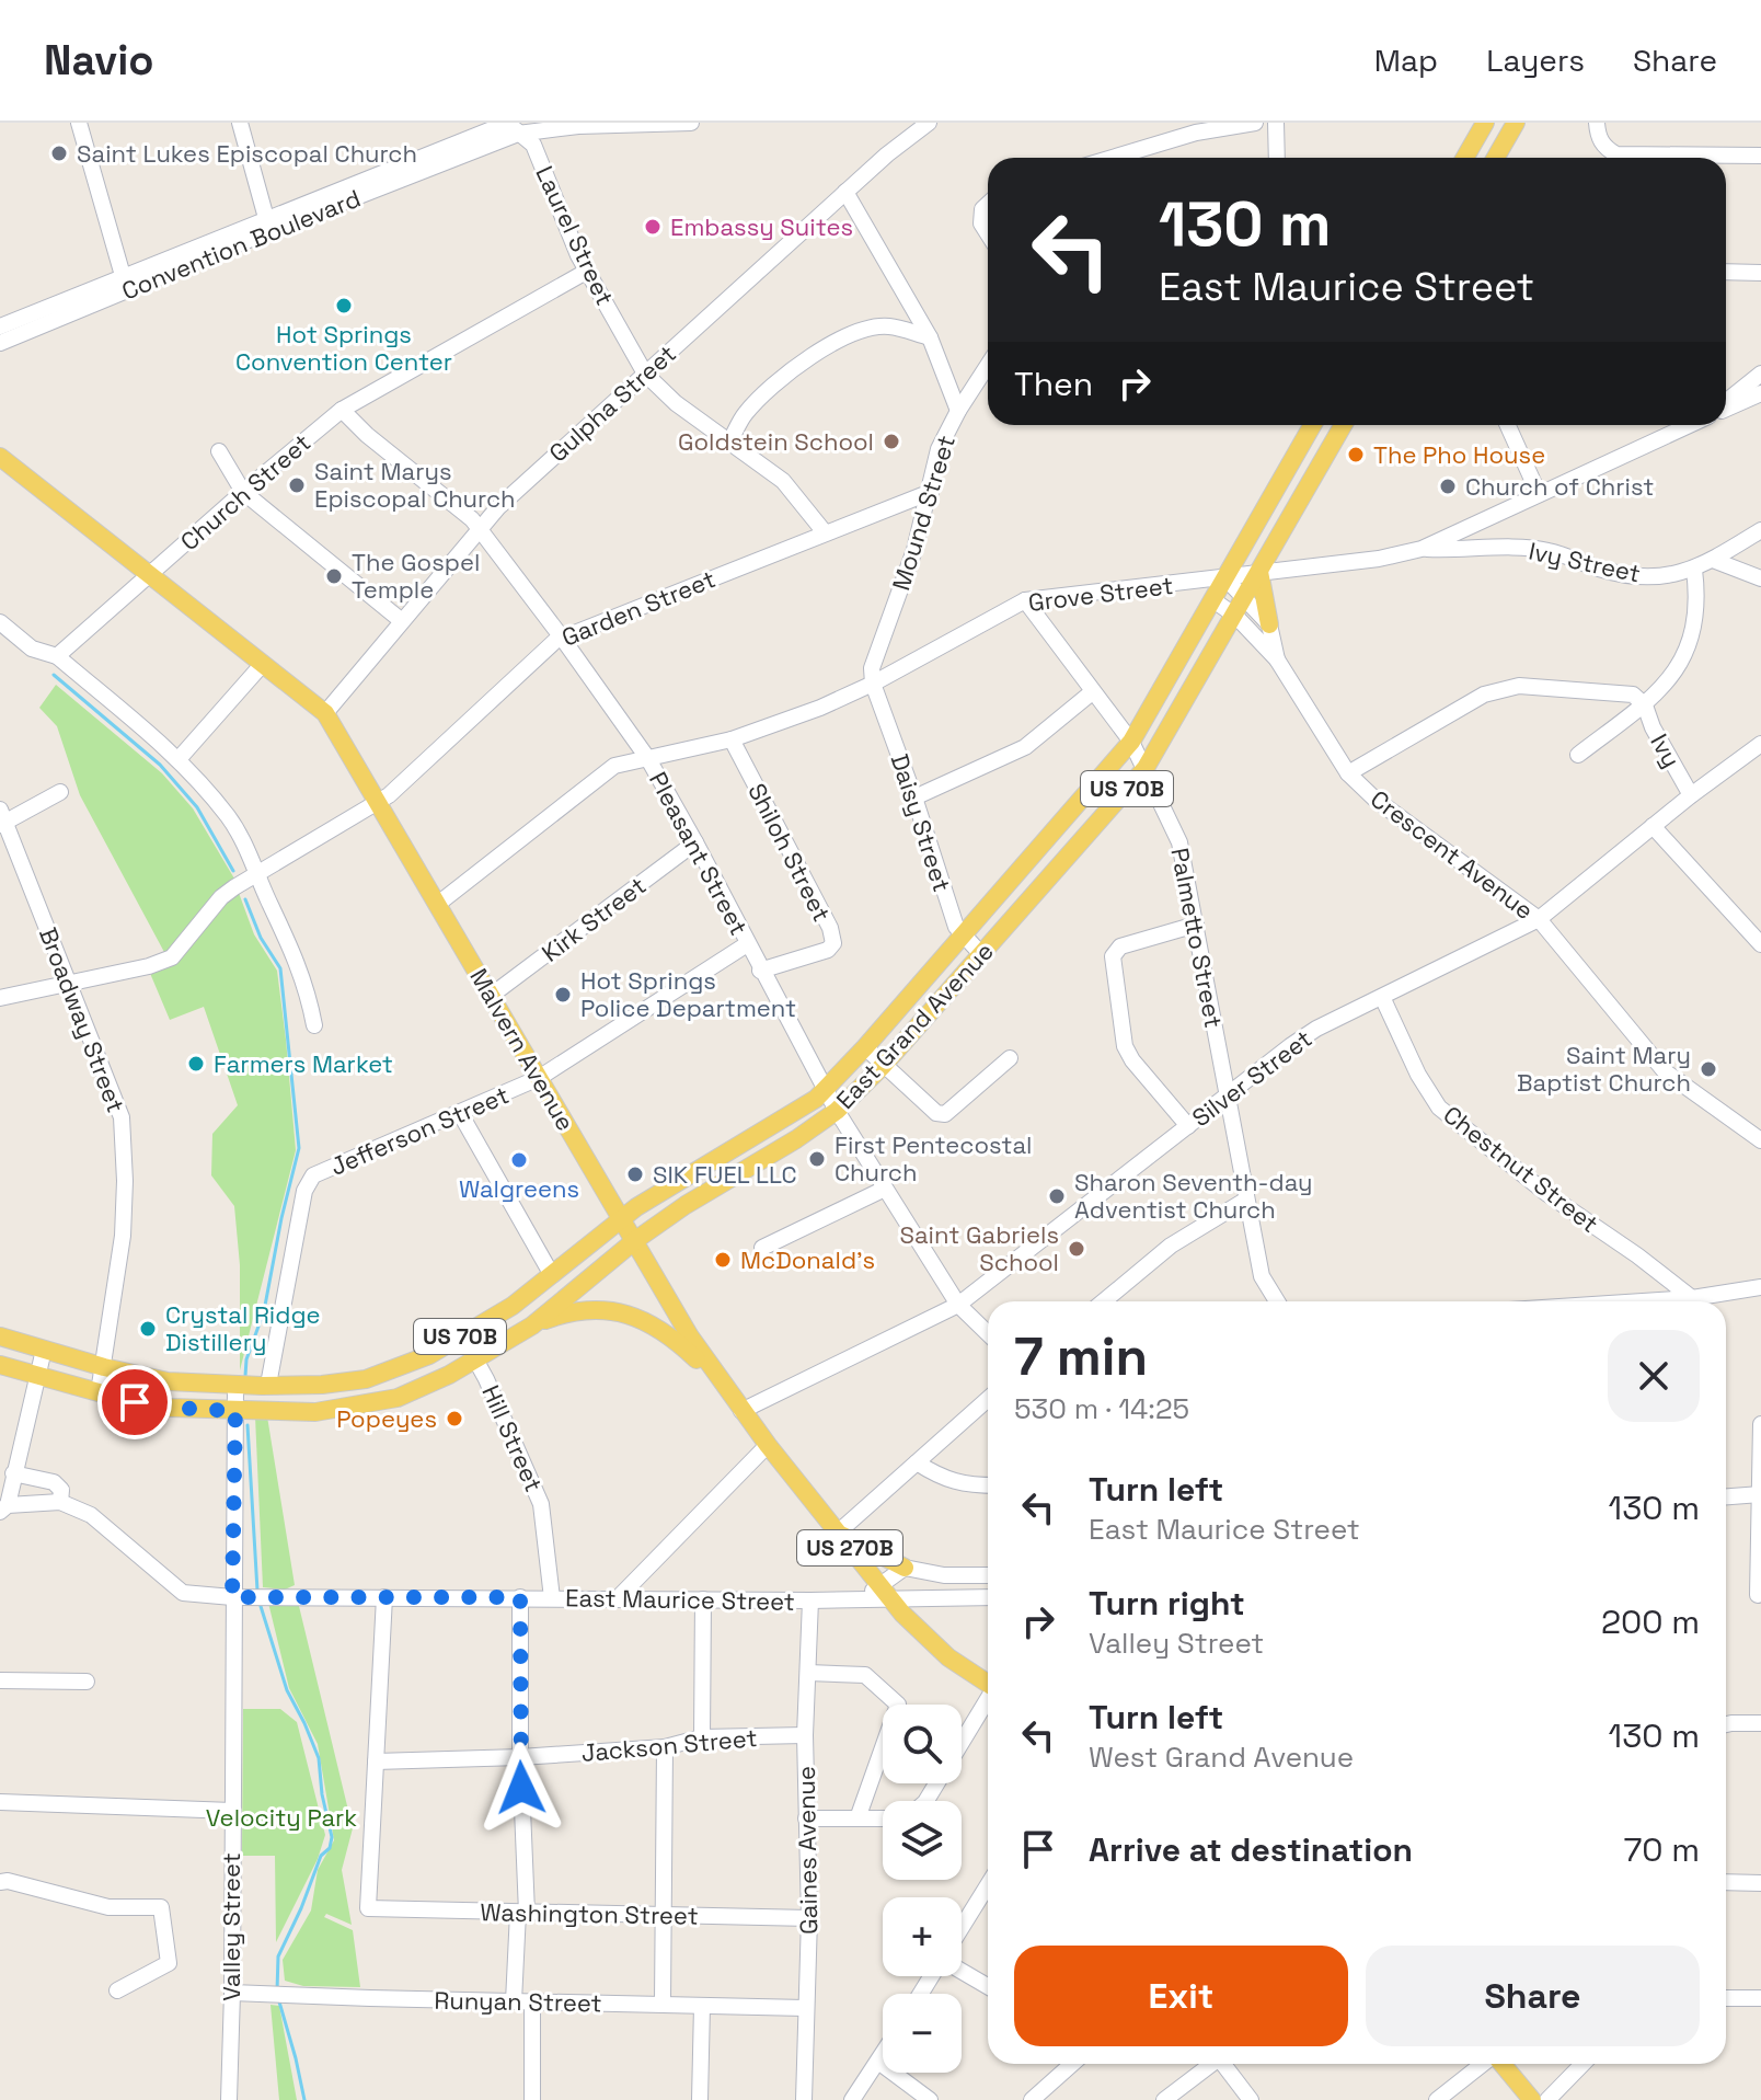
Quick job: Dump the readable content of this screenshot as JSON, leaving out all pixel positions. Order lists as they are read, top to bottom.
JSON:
{
  "streets": {
    "main road": [
      "US 70B",
      "East Grand Avenue",
      "Malvern Avenue",
      "US 270B"
    ],
    "street": [
      "Laurel Street",
      "Convention Boulevard",
      "Gulpha Street",
      "Church Street",
      "Mound Street",
      "Ivy Street",
      "Grove Street",
      "Garden Street",
      "Ivy",
      "Daisy Street",
      "Shiloh Street",
      "Pleasant Street",
      "Crescent Avenue",
      "Kirk Street",
      "Palmetto Street",
      "Broadway Street",
      "Silver Street",
      "Jefferson Street",
      "Chestnut Street",
      "Hill Street",
      "East Maurice Street",
      "Jackson Street",
      "Gaines Avenue",
      "Washington Street",
      "Valley Street",
      "Runyan Street"
    ]
  },
  "crossings": [
    ["Laurel Street", "Convention Boulevard"],
    ["Laurel Street", "Gulpha Street"],
    ["Laurel Street", "Church Street"],
    ["Laurel Street", "Mound Street"],
    ["Laurel Street", "Garden Street"],
    ["Gulpha Street", "Pleasant Street"],
    ["Gulpha Street", "Malvern Avenue"],
    ["Church Street", "Pleasant Street"],
    ["Church Street", "Malvern Avenue"],
    ["Mound Street", "Grove Street"],
    ["Mound Street", "Garden Street"],
    ["Mound Street", "Daisy Street"],
    ["Ivy Street", "Grove Street"],
    ["Grove Street", "Daisy Street"],
    ["Grove Street", "Shiloh Street"],
    ["Grove Street", "Pleasant Street"],
    ["Grove Street", "Crescent Avenue"],
    ["Grove Street", "Palmetto Street"],
    ["Grove Street", "East Grand Avenue"],
    ["Grove Street", "Malvern Avenue"],
    ["Garden Street", "Pleasant Street"],
    ["Garden Street", "Broadway Street"],
    ["Garden Street", "Malvern Avenue"],
    ["Ivy", "Silver Street"],
    ["US 70B", "Broadway Street"],
    ["US 70B", "East Grand Avenue"],
    ["US 70B", "Jefferson Street"],
    ["US 70B", "Valley Street"],
    ["Daisy Street", "East Grand Avenue"],
    ["Shiloh Street", "Pleasant Street"],
    ["Pleasant Street", "Kirk Street"],
    ["Pleasant Street", "East Grand Avenue"],
    ["Pleasant Street", "Silver Street"],
    ["Pleasant Street", "Jefferson Street"],
    ["Crescent Avenue", "East Grand Avenue"],
    ["Crescent Avenue", "Silver Street"],
    ["Kirk Street", "Malvern Avenue"],
    ["Palmetto Street", "East Grand Avenue"],
    ["Palmetto Street", "Silver Street"],
    ["East Grand Avenue", "Malvern Avenue"],
    ["East Grand Avenue", "Jefferson Street"],
    ["East Grand Avenue", "Hill Street"],
    ["East Grand Avenue", "US 270B"],
    ["East Grand Avenue", "Valley Street"],
    ["Malvern Avenue", "Silver Street"],
    ["Malvern Avenue", "Jefferson Street"],
    ["Malvern Avenue", "US 270B"],
    ["Malvern Avenue", "East Maurice Street"],
    ["Silver Street", "Chestnut Street"],
    ["Hill Street", "East Maurice Street"],
    ["East Maurice Street", "Gaines Avenue"],
    ["East Maurice Street", "Valley Street"],
    ["Jackson Street", "Gaines Avenue"],
    ["Jackson Street", "Washington Street"],
    ["Gaines Avenue", "Washington Street"],
    ["Gaines Avenue", "Runyan Street"],
    ["Valley Street", "Runyan Street"]
  ],
  "parks": ["Velocity Park"],
  "places": [
    "Saint Lukes Episcopal Church",
    "Embassy Suites",
    "Hot Springs Convention Center",
    "Goldstein School",
    "The Pho House",
    "Saint Marys Episcopal Church",
    "Church of Christ",
    "The Gospel Temple",
    "Hot Springs Police Department",
    "Farmers Market",
    "Saint Mary Baptist Church",
    "First Pentecostal Church",
    "Walgreens",
    "SIK FUEL LLC",
    "Sharon Seventh-day Adventist Church",
    "Saint Gabriels School",
    "McDonald's",
    "Crystal Ridge Distillery",
    "Popeyes"
  ],
  "page": {
    "header": "Navio",
    "nav": ["Map", "Layers", "Share"],
    "turn": ["130 m", "East Maurice Street"],
    "then": "Then",
    "heading": ["7 min", "530 m · 14:25"],
    "list": [
      {
        "name": "Turn left",
        "note": "East Maurice Street",
        "value": "130 m"
      },
      {
        "name": "Turn right",
        "note": "Valley Street",
        "value": "200 m"
      },
      {
        "name": "Turn left",
        "note": "West Grand Avenue",
        "value": "130 m"
      },
      {
        "name": "Arrive at destination",
        "value": "70 m"
      }
    ],
    "map_buttons": ["+", "−"],
    "buttons": ["Exit", "Share"]
  }
}
